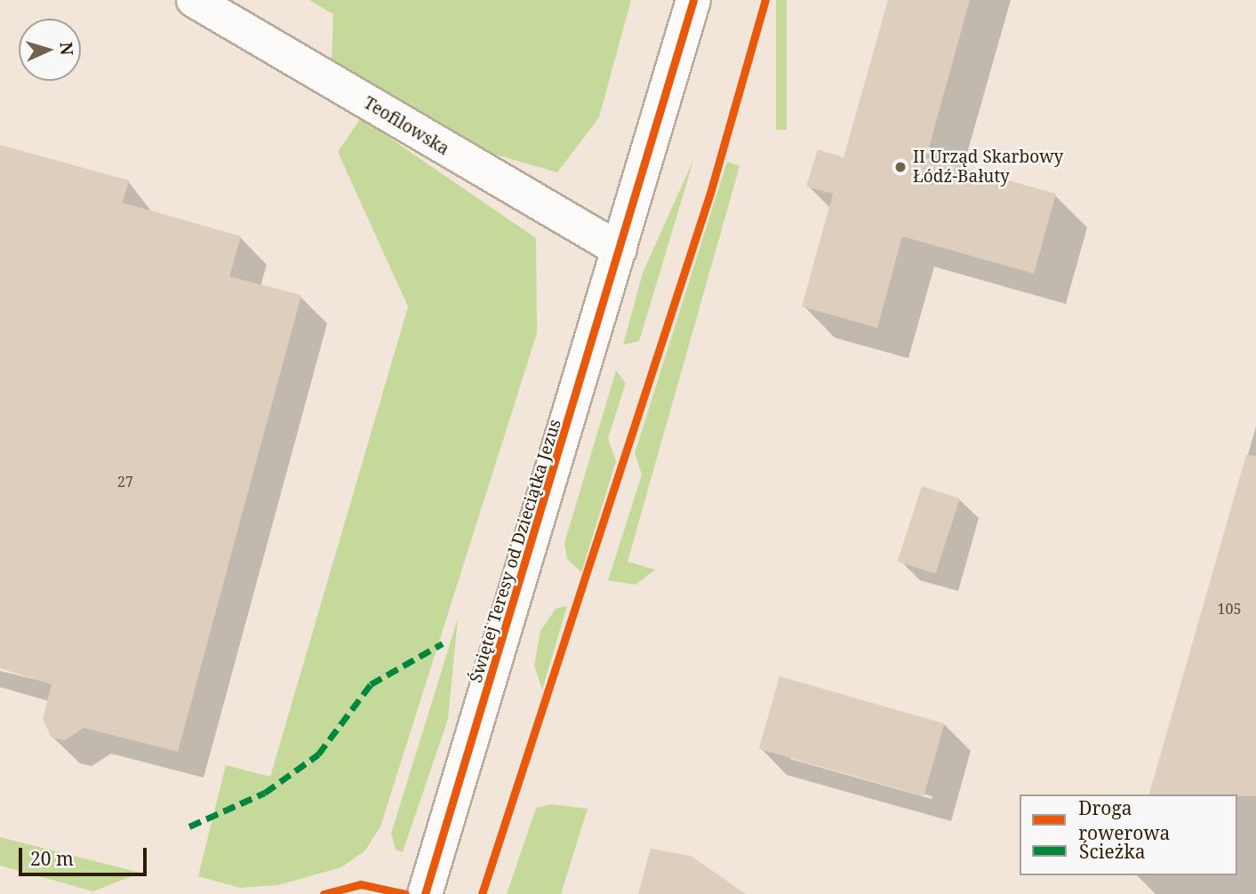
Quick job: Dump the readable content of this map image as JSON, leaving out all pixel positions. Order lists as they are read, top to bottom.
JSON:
{
  "streets": {
    "street": ["Teofilowska", "Świętej Teresy od Dzieciątka Jezus"]
  },
  "crossings": [
    ["Teofilowska", "Świętej Teresy od Dzieciątka Jezus"]
  ],
  "places": ["II Urząd Skarbowy Łódź-Bałuty"],
  "house_numbers": ["27", "105"],
  "legend": ["Droga rowerowa", "Ścieżka"],
  "scale_bar": "20 m",
  "north": "right"
}
